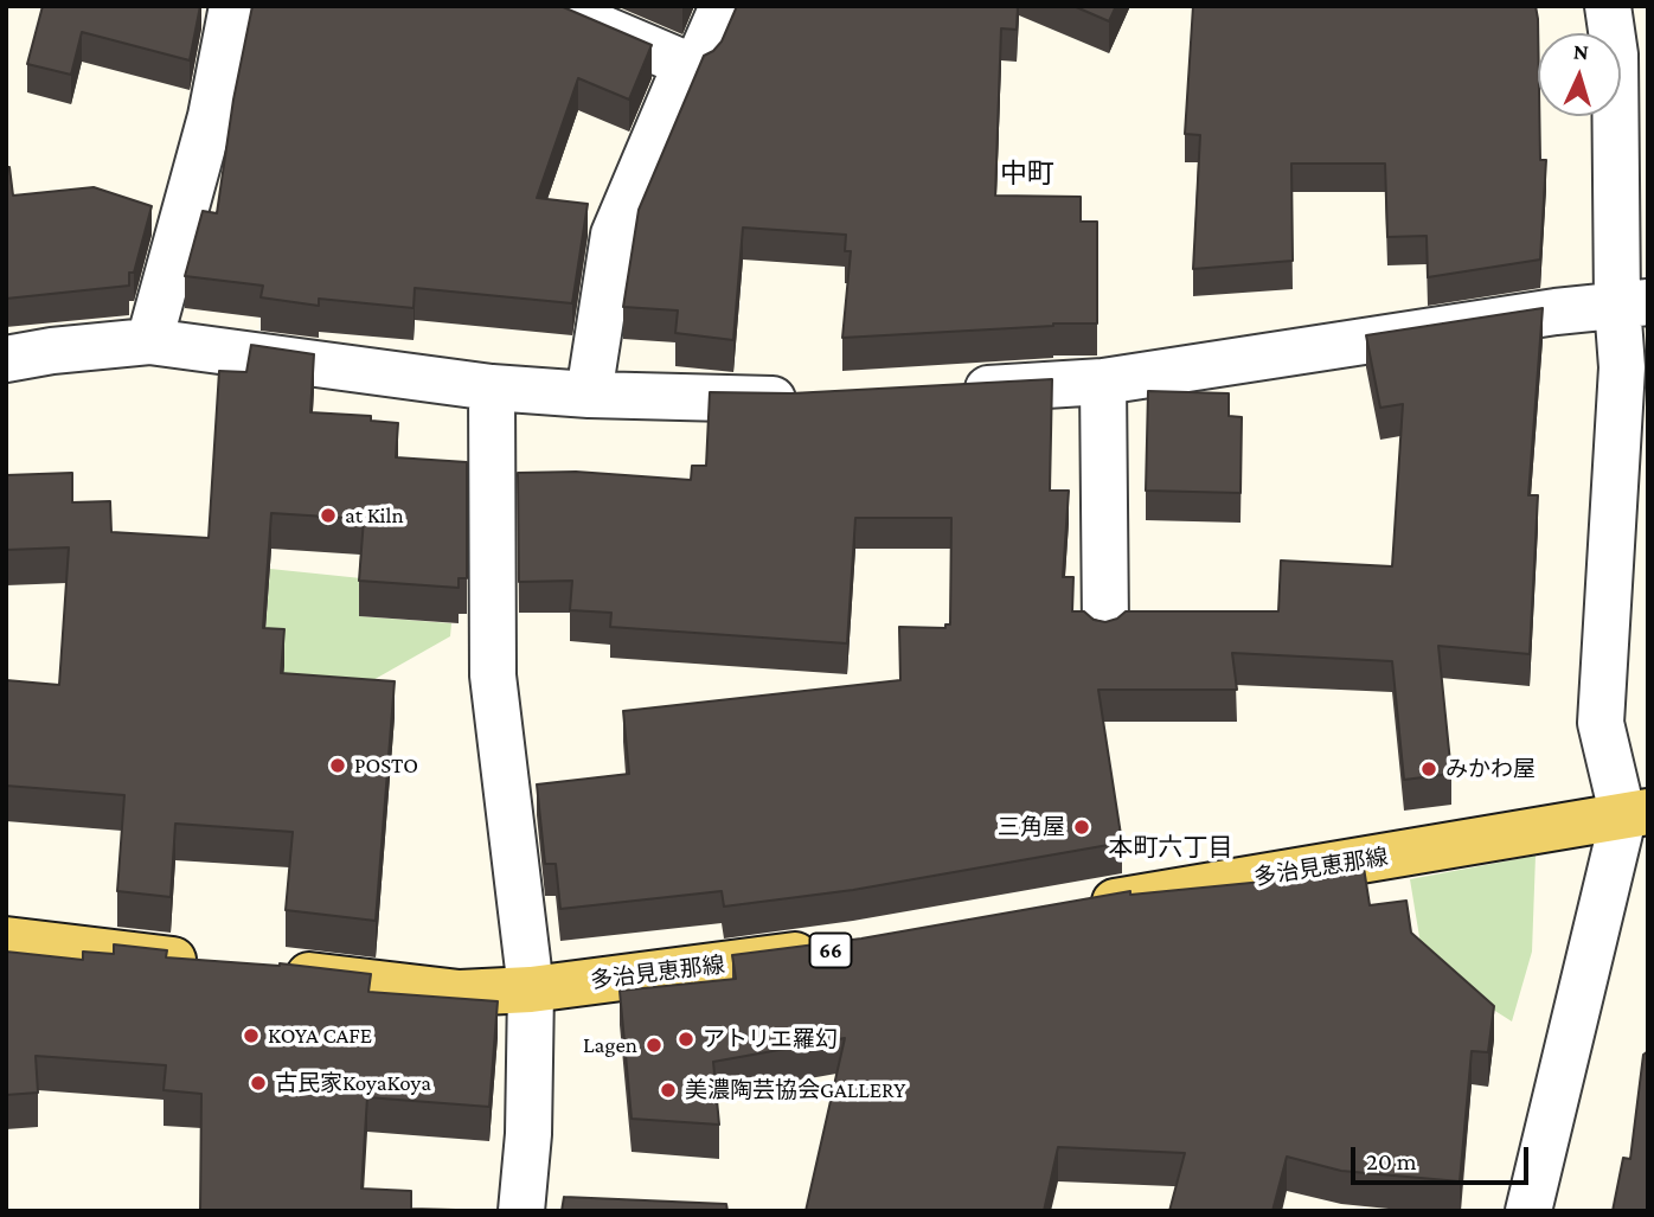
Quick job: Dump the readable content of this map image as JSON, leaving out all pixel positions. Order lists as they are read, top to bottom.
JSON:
{
  "streets": {
    "main road": ["多治見恵那線", "66"]
  },
  "districts": ["中町", "本町六丁目"],
  "places": [
    "at Kiln",
    "POSTO",
    "みかわ屋",
    "三角屋",
    "KOYA CAFE",
    "アトリエ羅幻",
    "Lagen",
    "古民家KoyaKoya",
    "美濃陶芸協会GALLERY"
  ],
  "scale_bar": "20 m",
  "north": "top"
}
